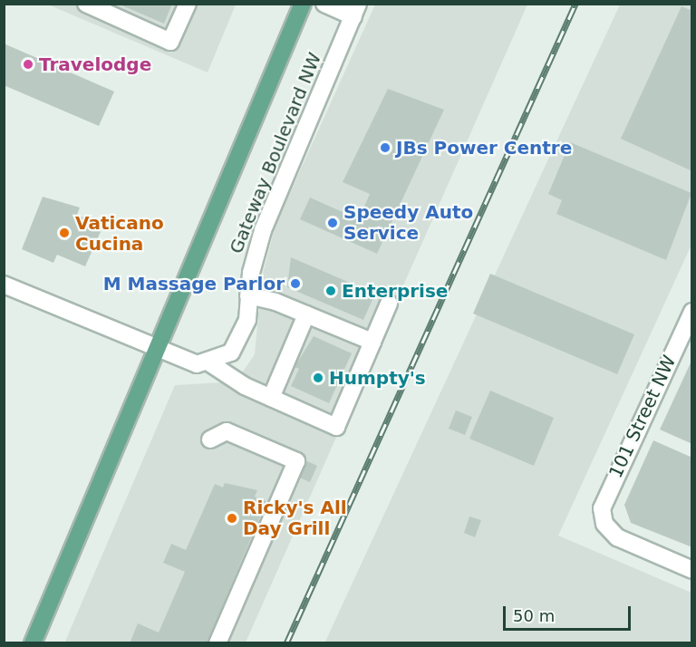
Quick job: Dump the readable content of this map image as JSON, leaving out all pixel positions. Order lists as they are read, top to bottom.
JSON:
{
  "streets": {
    "main road": ["Gateway Boulevard NW"],
    "street": ["101 Street NW"]
  },
  "places": [
    "Travelodge",
    "JBs Power Centre",
    "Speedy Auto Service",
    "Vaticano Cucina",
    "M Massage Parlor",
    "Enterprise",
    "Humpty's",
    "Ricky's All Day Grill"
  ],
  "scale_bar": "50 m"
}
